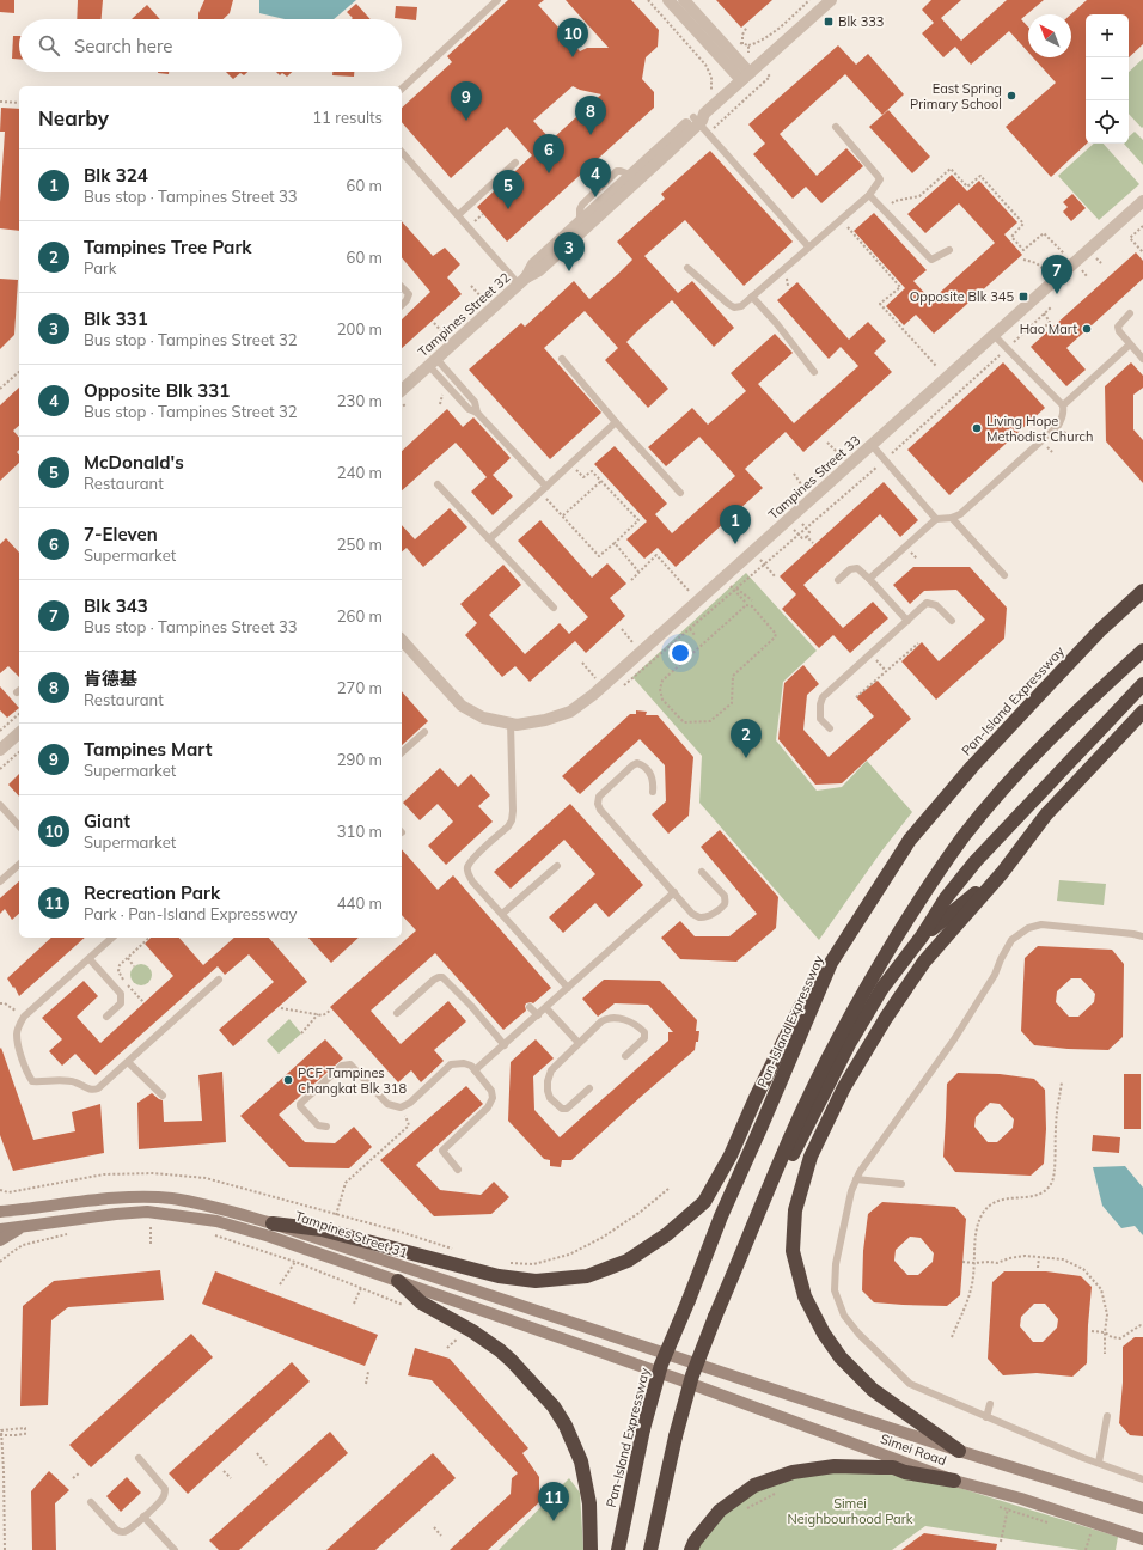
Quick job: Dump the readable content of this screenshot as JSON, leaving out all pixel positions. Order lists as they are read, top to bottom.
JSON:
{
  "streets": {
    "highway": ["Pan-Island Expressway"],
    "main road": ["Tampines Street 31", "Simei Road"],
    "street": ["Tampines Street 32", "Tampines Street 33"]
  },
  "crossings": [
    ["Tampines Street 31", "Simei Road"]
  ],
  "parks": ["Simei Neighbourhood Park"],
  "places": {
    "transit": ["Blk 333", "Opposite Blk 345"],
    "other": [
      "East Spring Primary School",
      "Hao Mart",
      "Living Hope Methodist Church",
      "PCF Tampines Changkat Blk 318"
    ]
  },
  "north": "top left",
  "page": {
    "map_buttons": ["+", "−"],
    "pins": [
      "10",
      "9",
      "8",
      "6",
      "4",
      "5",
      "3",
      "7",
      "1",
      "2",
      "11"
    ],
    "search": "Search here",
    "heading": ["Nearby", "11 results"],
    "list": [
      {
        "mark": "1",
        "name": "Blk 324",
        "note": "Bus stop · Tampines Street 33",
        "value": "60 m"
      },
      {
        "mark": "2",
        "name": "Tampines Tree Park",
        "note": "Park",
        "value": "60 m"
      },
      {
        "mark": "3",
        "name": "Blk 331",
        "note": "Bus stop · Tampines Street 32",
        "value": "200 m"
      },
      {
        "mark": "4",
        "name": "Opposite Blk 331",
        "note": "Bus stop · Tampines Street 32",
        "value": "230 m"
      },
      {
        "mark": "5",
        "name": "McDonald's",
        "note": "Restaurant",
        "value": "240 m"
      },
      {
        "mark": "6",
        "name": "7-Eleven",
        "note": "Supermarket",
        "value": "250 m"
      },
      {
        "mark": "7",
        "name": "Blk 343",
        "note": "Bus stop · Tampines Street 33",
        "value": "260 m"
      },
      {
        "mark": "8",
        "name": "肯德基",
        "note": "Restaurant",
        "value": "270 m"
      },
      {
        "mark": "9",
        "name": "Tampines Mart",
        "note": "Supermarket",
        "value": "290 m"
      },
      {
        "mark": "10",
        "name": "Giant",
        "note": "Supermarket",
        "value": "310 m"
      },
      {
        "mark": "11",
        "name": "Recreation Park",
        "note": "Park · Pan-Island Expressway",
        "value": "440 m"
      }
    ]
  }
}
